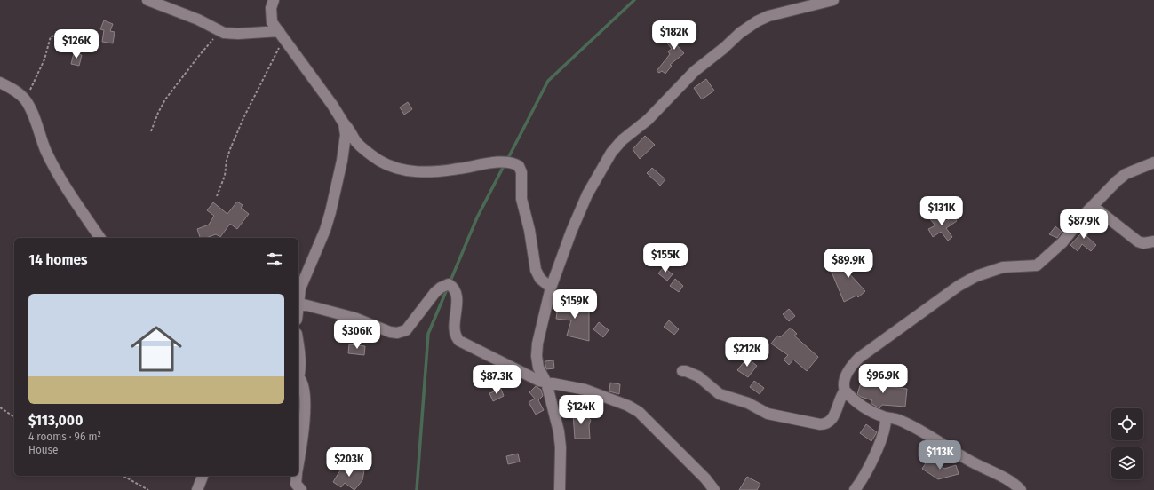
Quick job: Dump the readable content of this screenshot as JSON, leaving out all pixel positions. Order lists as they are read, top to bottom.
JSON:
{
  "page": {
    "price": [
      "$182K",
      "$126K",
      "$131K",
      "$87.9K",
      "$155K",
      "$89.9K",
      "$159K",
      "$306K",
      "$212K",
      "$96.9K",
      "$87.3K",
      "$124K",
      "$113K",
      "$203K"
    ],
    "heading": "14 homes",
    "list": [
      {
        "name": "$113,000",
        "note": "4 rooms · 96 m² · House"
      }
    ]
  }
}
